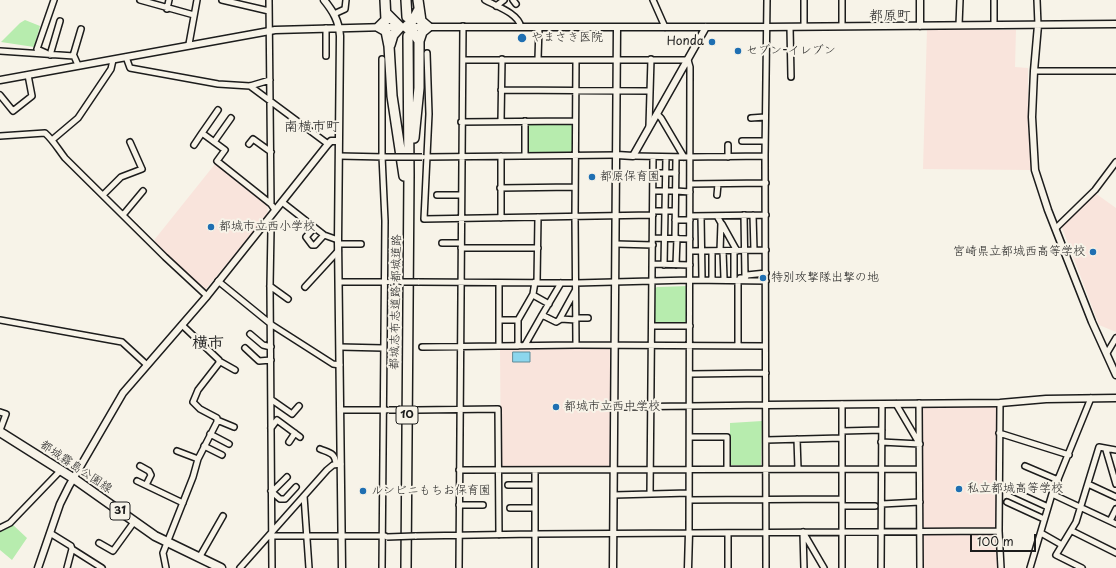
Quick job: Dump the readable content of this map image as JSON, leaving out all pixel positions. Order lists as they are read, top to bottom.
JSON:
{
  "streets": {
    "highway": ["都城志布志道路;都城道路", "10"],
    "main road": ["都城霧島公園線", "31"]
  },
  "districts": ["都原町", "南横市町", "横市"],
  "places": [
    "やまさき医院",
    "Honda",
    "セブン-イレブン",
    "都原保育園",
    "都城市立西小学校",
    "宮崎県立都城西高等学校",
    "特別攻撃隊出撃の地",
    "都城市立西中学校",
    "私立都城高等学校",
    "ルンビニもちお保育園"
  ],
  "scale_bar": "100 m"
}
